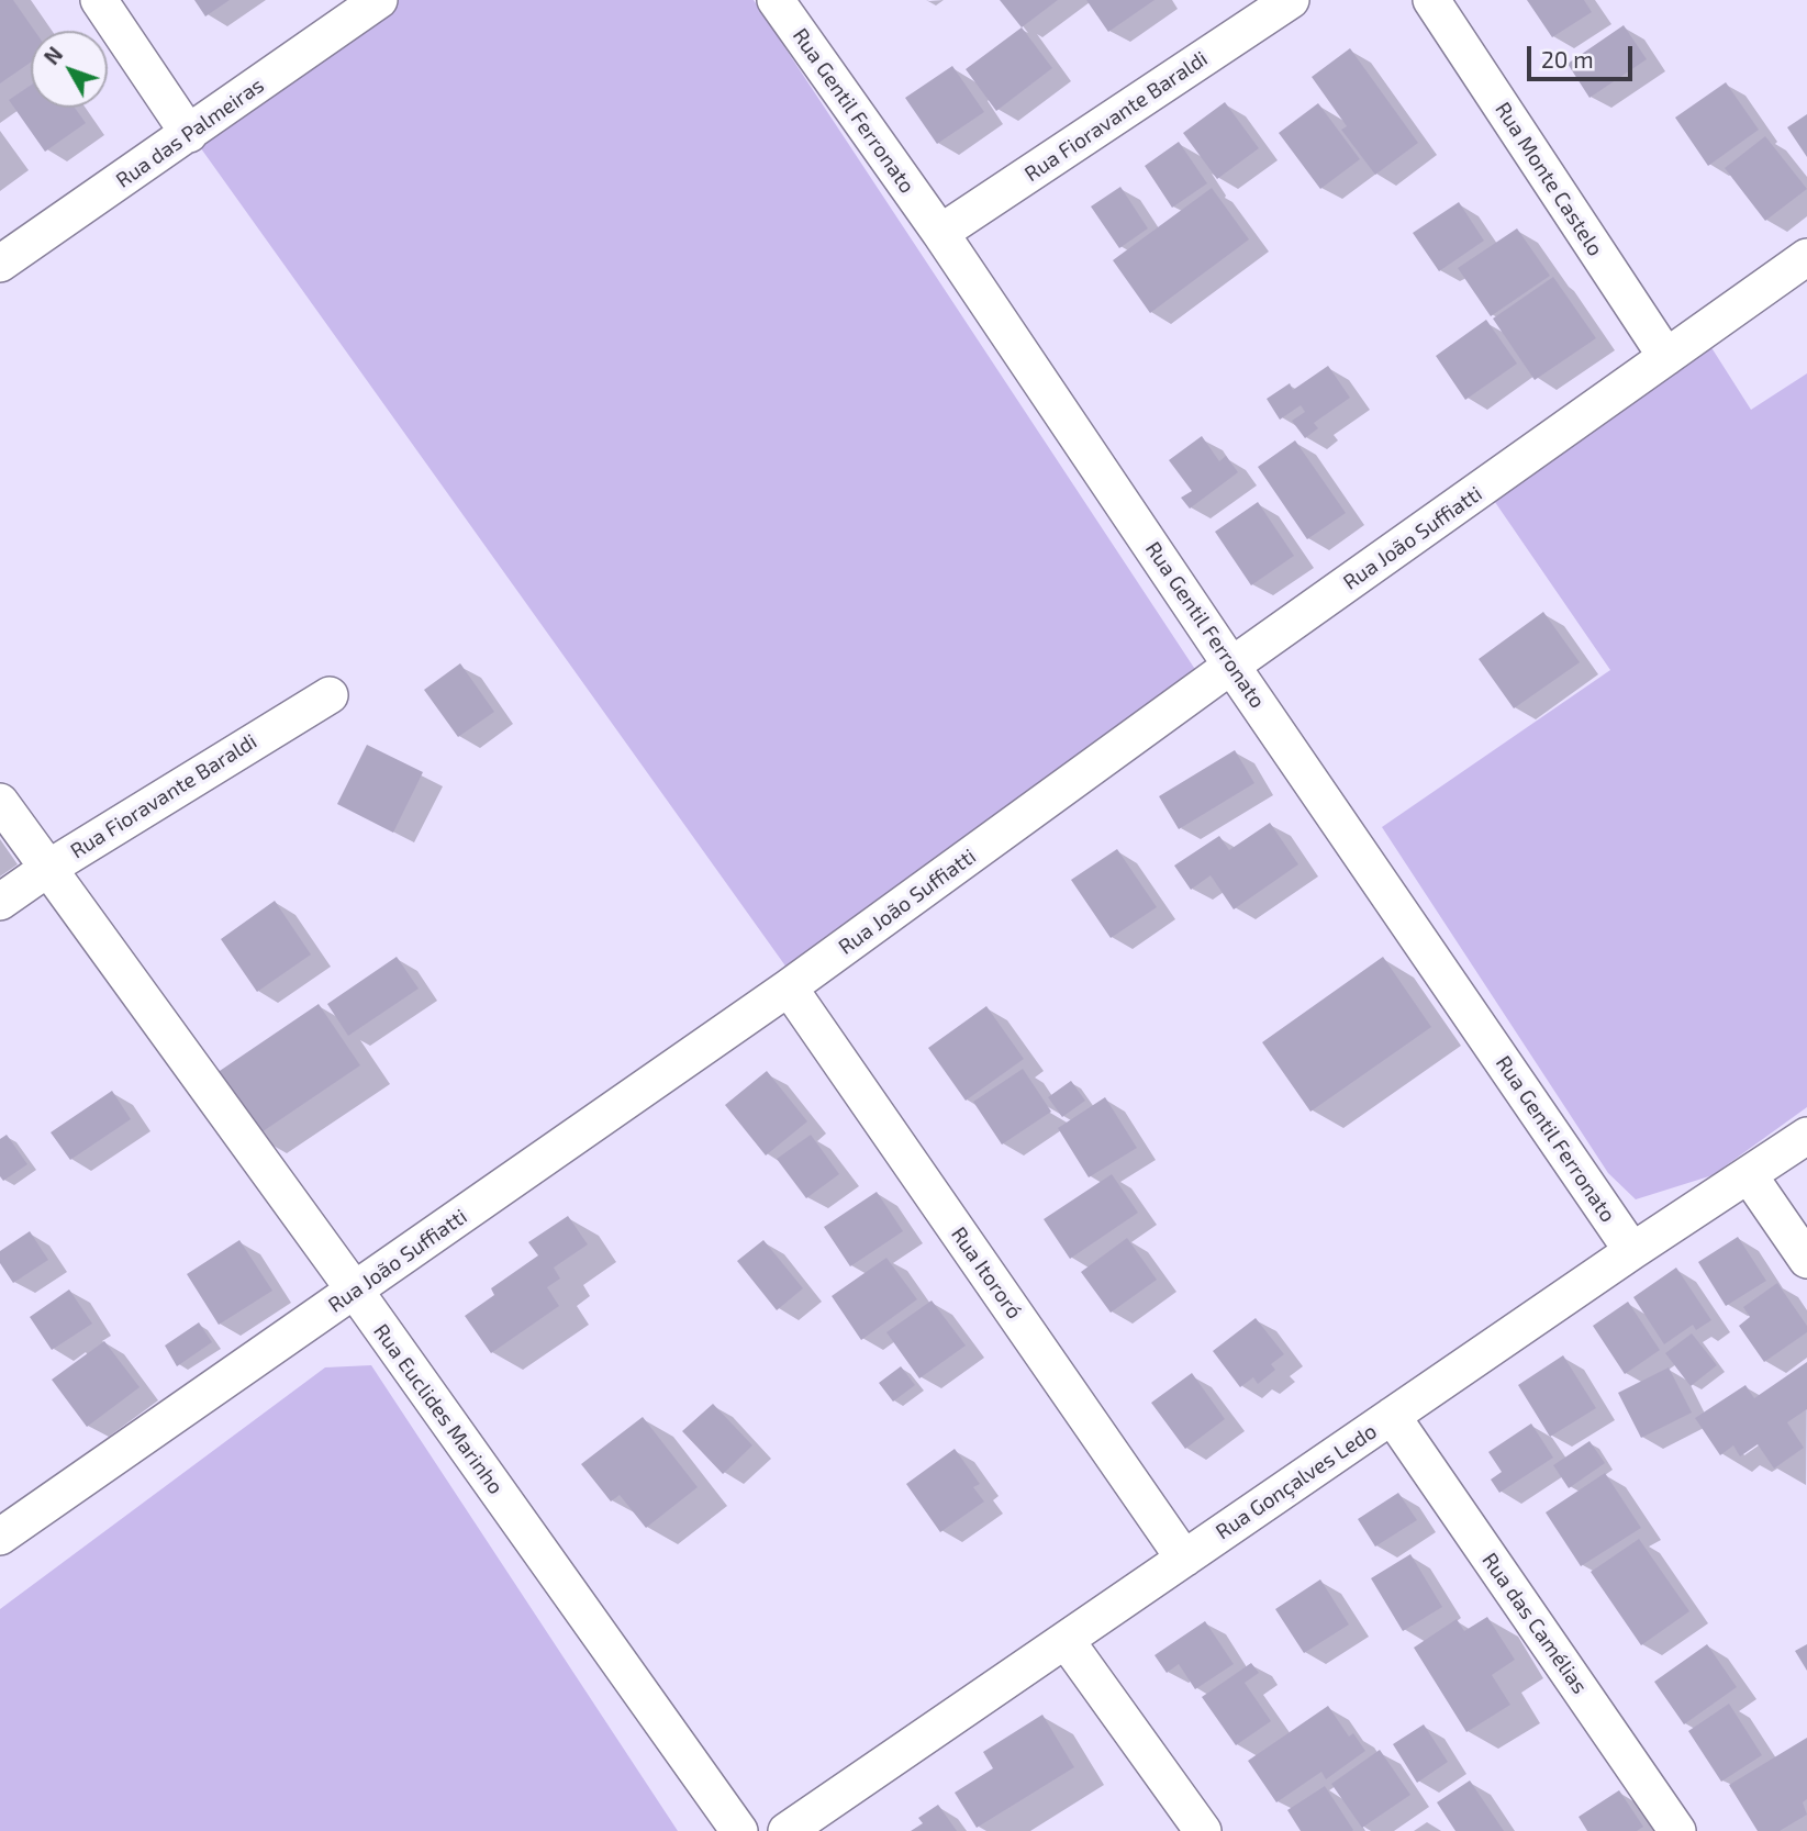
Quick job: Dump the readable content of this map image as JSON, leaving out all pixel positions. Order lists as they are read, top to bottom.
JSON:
{
  "streets": {
    "street": [
      "Rua Gentil Ferronato",
      "Rua Fioravante Baraldi",
      "Rua das Palmeiras",
      "Rua Monte Castelo",
      "Rua João Suffiatti",
      "Rua Itororó",
      "Rua Euclides Marinho",
      "Rua Gonçalves Ledo",
      "Rua das Camélias"
    ]
  },
  "crossings": [
    ["Rua Gentil Ferronato", "Rua Fioravante Baraldi"],
    ["Rua Gentil Ferronato", "Rua João Suffiatti"],
    ["Rua Gentil Ferronato", "Rua Gonçalves Ledo"],
    ["Rua Fioravante Baraldi", "Rua Euclides Marinho"],
    ["Rua Monte Castelo", "Rua João Suffiatti"],
    ["Rua João Suffiatti", "Rua Itororó"],
    ["Rua João Suffiatti", "Rua Euclides Marinho"],
    ["Rua Itororó", "Rua Gonçalves Ledo"],
    ["Rua Gonçalves Ledo", "Rua das Camélias"]
  ],
  "scale_bar": "20 m",
  "north": "top left"
}
